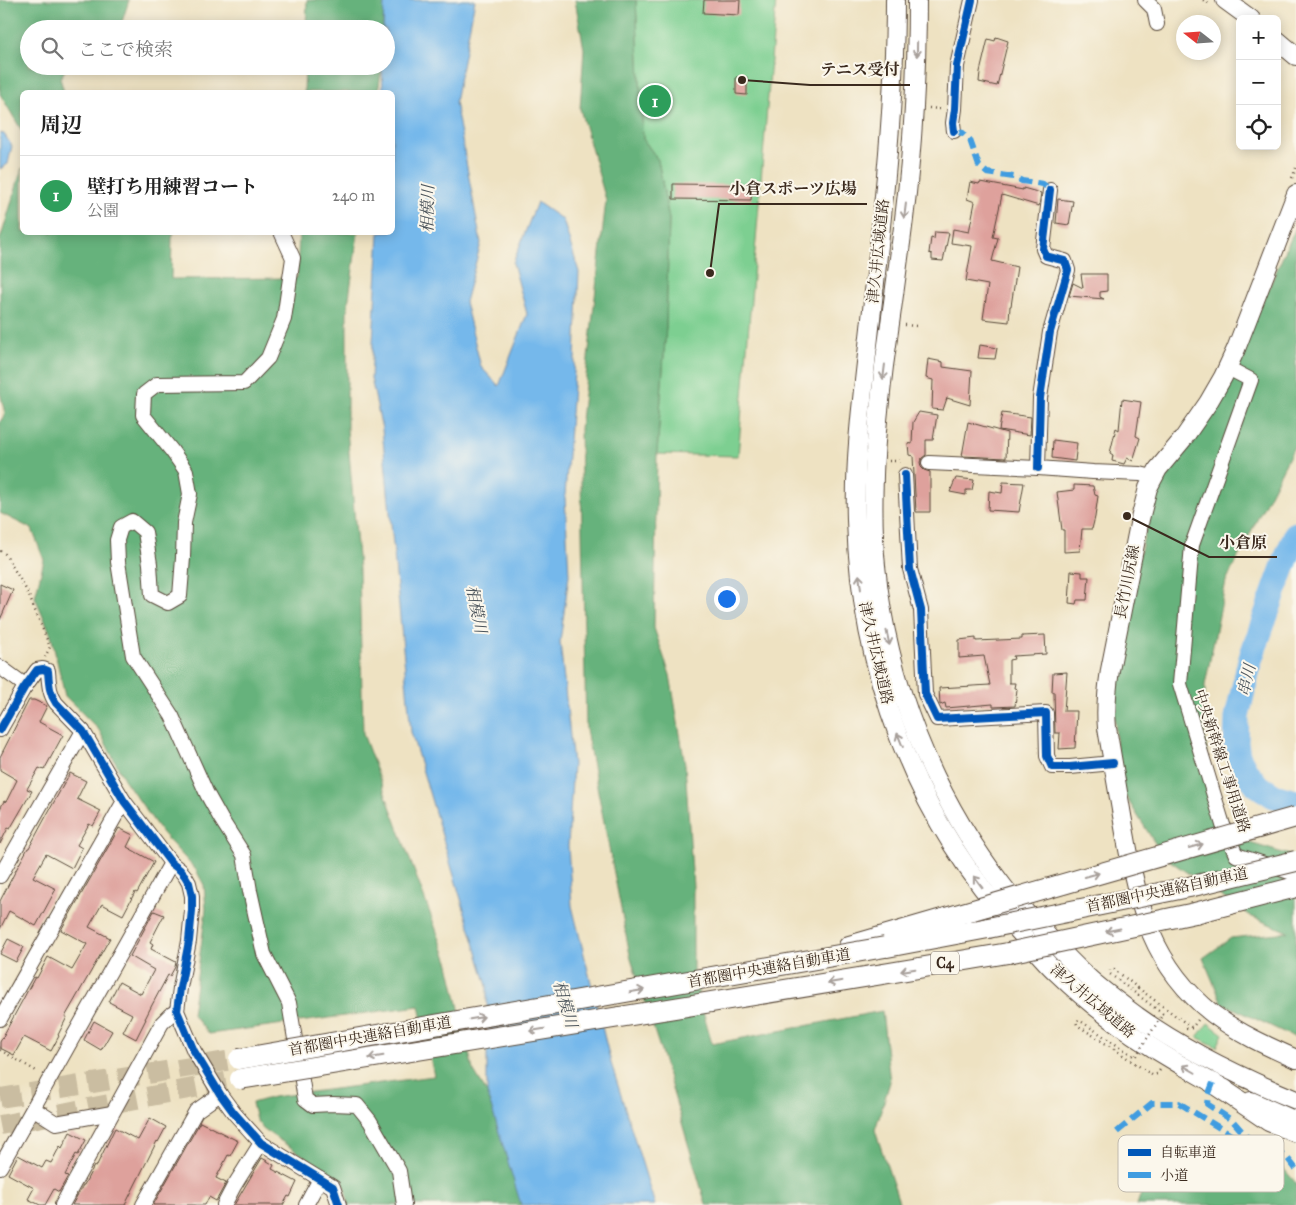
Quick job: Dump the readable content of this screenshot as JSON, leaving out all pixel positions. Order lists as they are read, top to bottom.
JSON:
{
  "streets": {
    "highway": ["首都圏中央連絡自動車道", "C4"],
    "main road": ["津久井広域道路", "長竹川尻線"],
    "street": ["中央新幹線工事用道路"]
  },
  "crossings": [
    ["長竹川尻線", "中央新幹線工事用道路"]
  ],
  "water": ["相模川", "串川"],
  "places": ["テニス受付", "小倉スポーツ広場", "小倉原"],
  "legend": ["自転車道", "小道"],
  "north": "left",
  "page": {
    "map_buttons": ["+", "−"],
    "search": "ここで検索",
    "pins": "1",
    "heading": "周辺",
    "list": [
      {
        "mark": "1",
        "name": "壁打ち用練習コート",
        "note": "公園",
        "value": "240 m"
      }
    ]
  }
}
